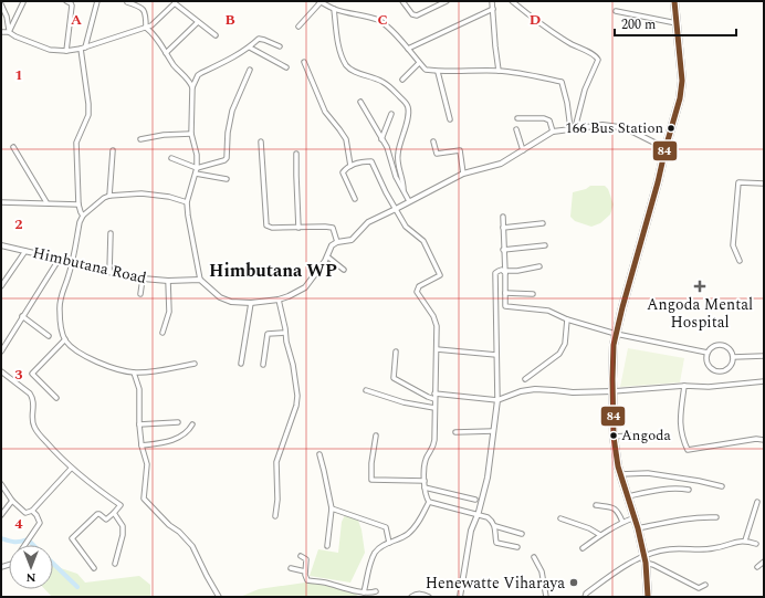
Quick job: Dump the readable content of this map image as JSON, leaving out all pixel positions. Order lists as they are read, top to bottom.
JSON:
{
  "streets": {
    "street": ["Himbutana Road"]
  },
  "districts": ["Himbutana WP"],
  "places": {
    "other": ["166 Bus Station", "Angoda", "Henewatte Viharaya"],
    "health": ["Angoda Mental Hospital"]
  },
  "lines": ["transit line 84"],
  "scale_bar": "200 m",
  "north": "bottom",
  "grid": {
    "columns": [
      "A",
      "B",
      "C",
      "D"
    ],
    "rows": [
      "1",
      "2",
      "3",
      "4"
    ]
  }
}
